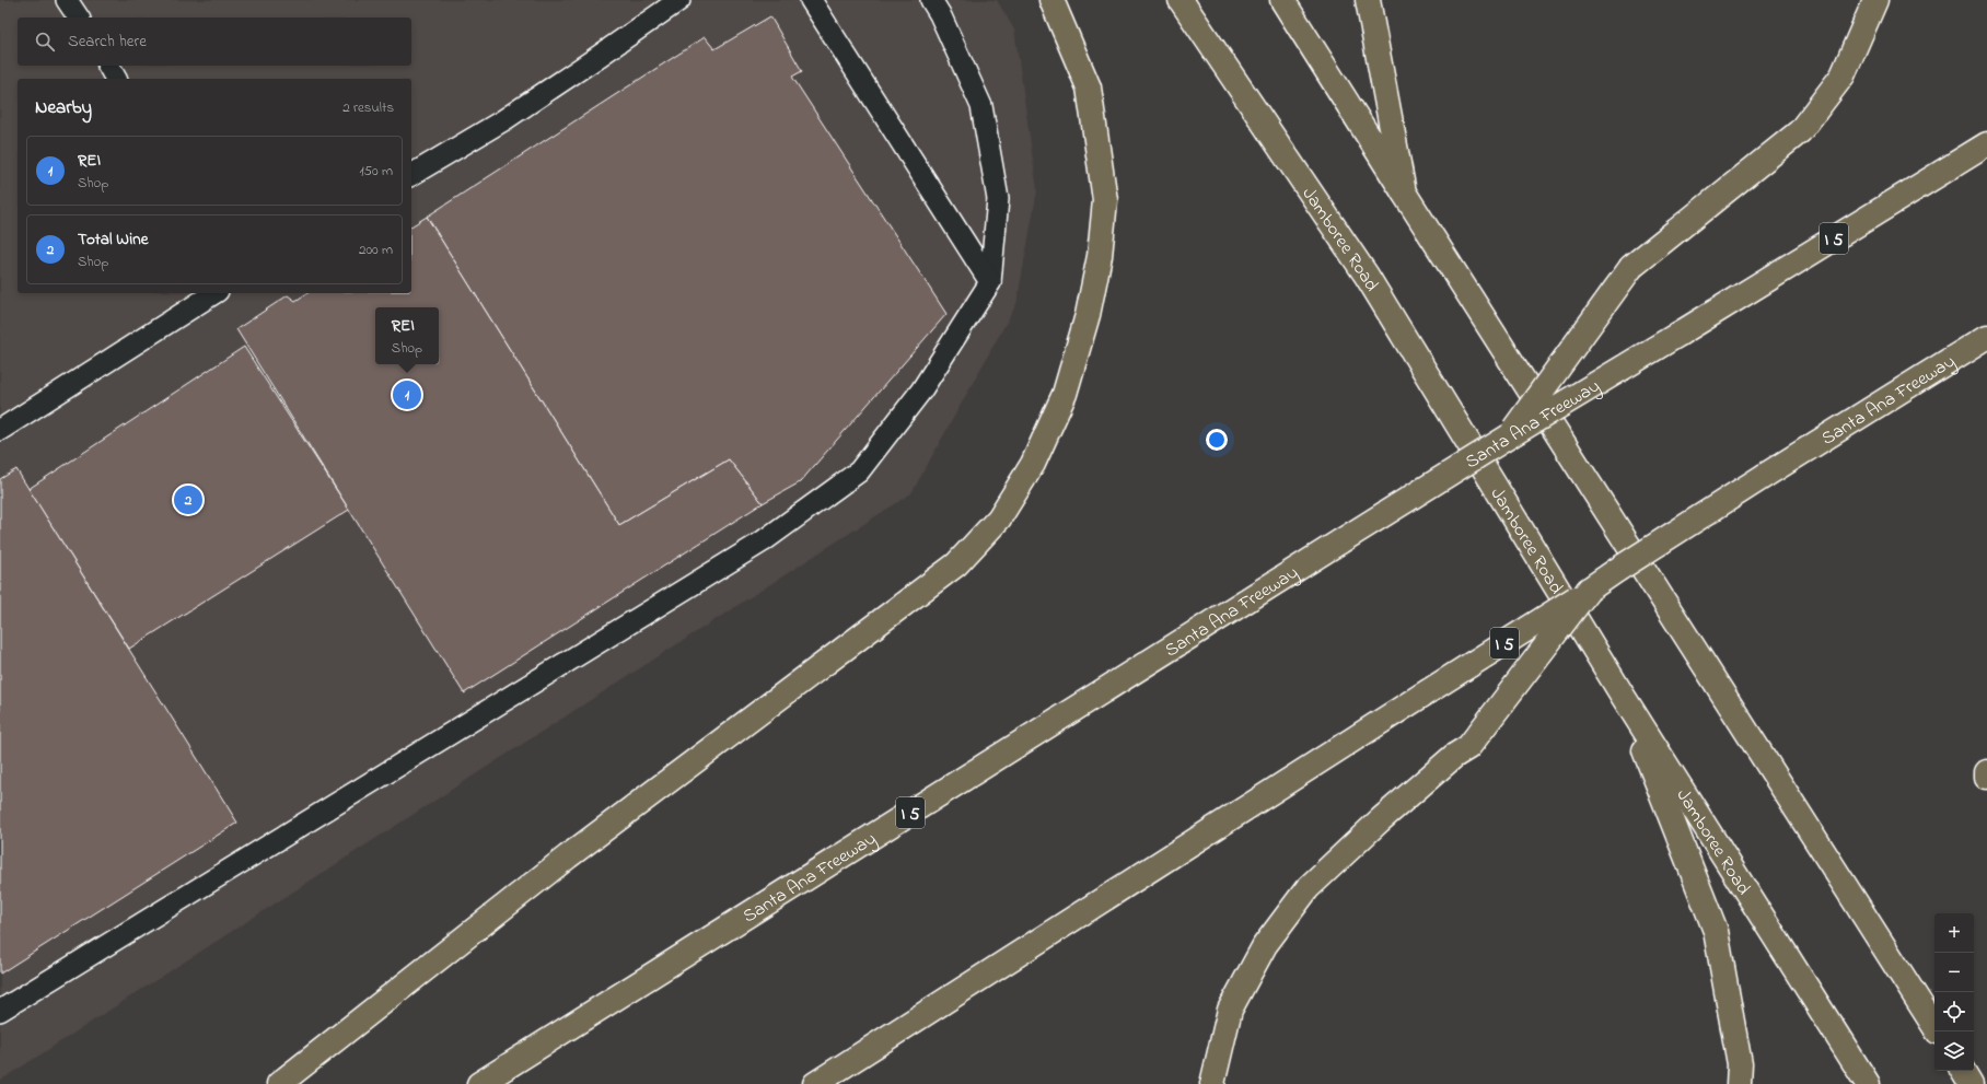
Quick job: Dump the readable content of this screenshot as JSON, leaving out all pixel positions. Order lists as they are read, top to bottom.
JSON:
{
  "streets": {
    "main road": ["Jamboree Road", "I 5", "Santa Ana Freeway"]
  },
  "page": {
    "search": "Search here",
    "heading": ["Nearby", "2 results"],
    "list": [
      {
        "mark": "1",
        "name": "REI",
        "note": "Shop",
        "value": "150 m"
      },
      {
        "mark": "2",
        "name": "Total Wine",
        "note": "Shop",
        "value": "200 m"
      }
    ],
    "popup": ["REI", "Shop"],
    "pins": ["1", "2"],
    "map_buttons": ["+", "−"]
  }
}
